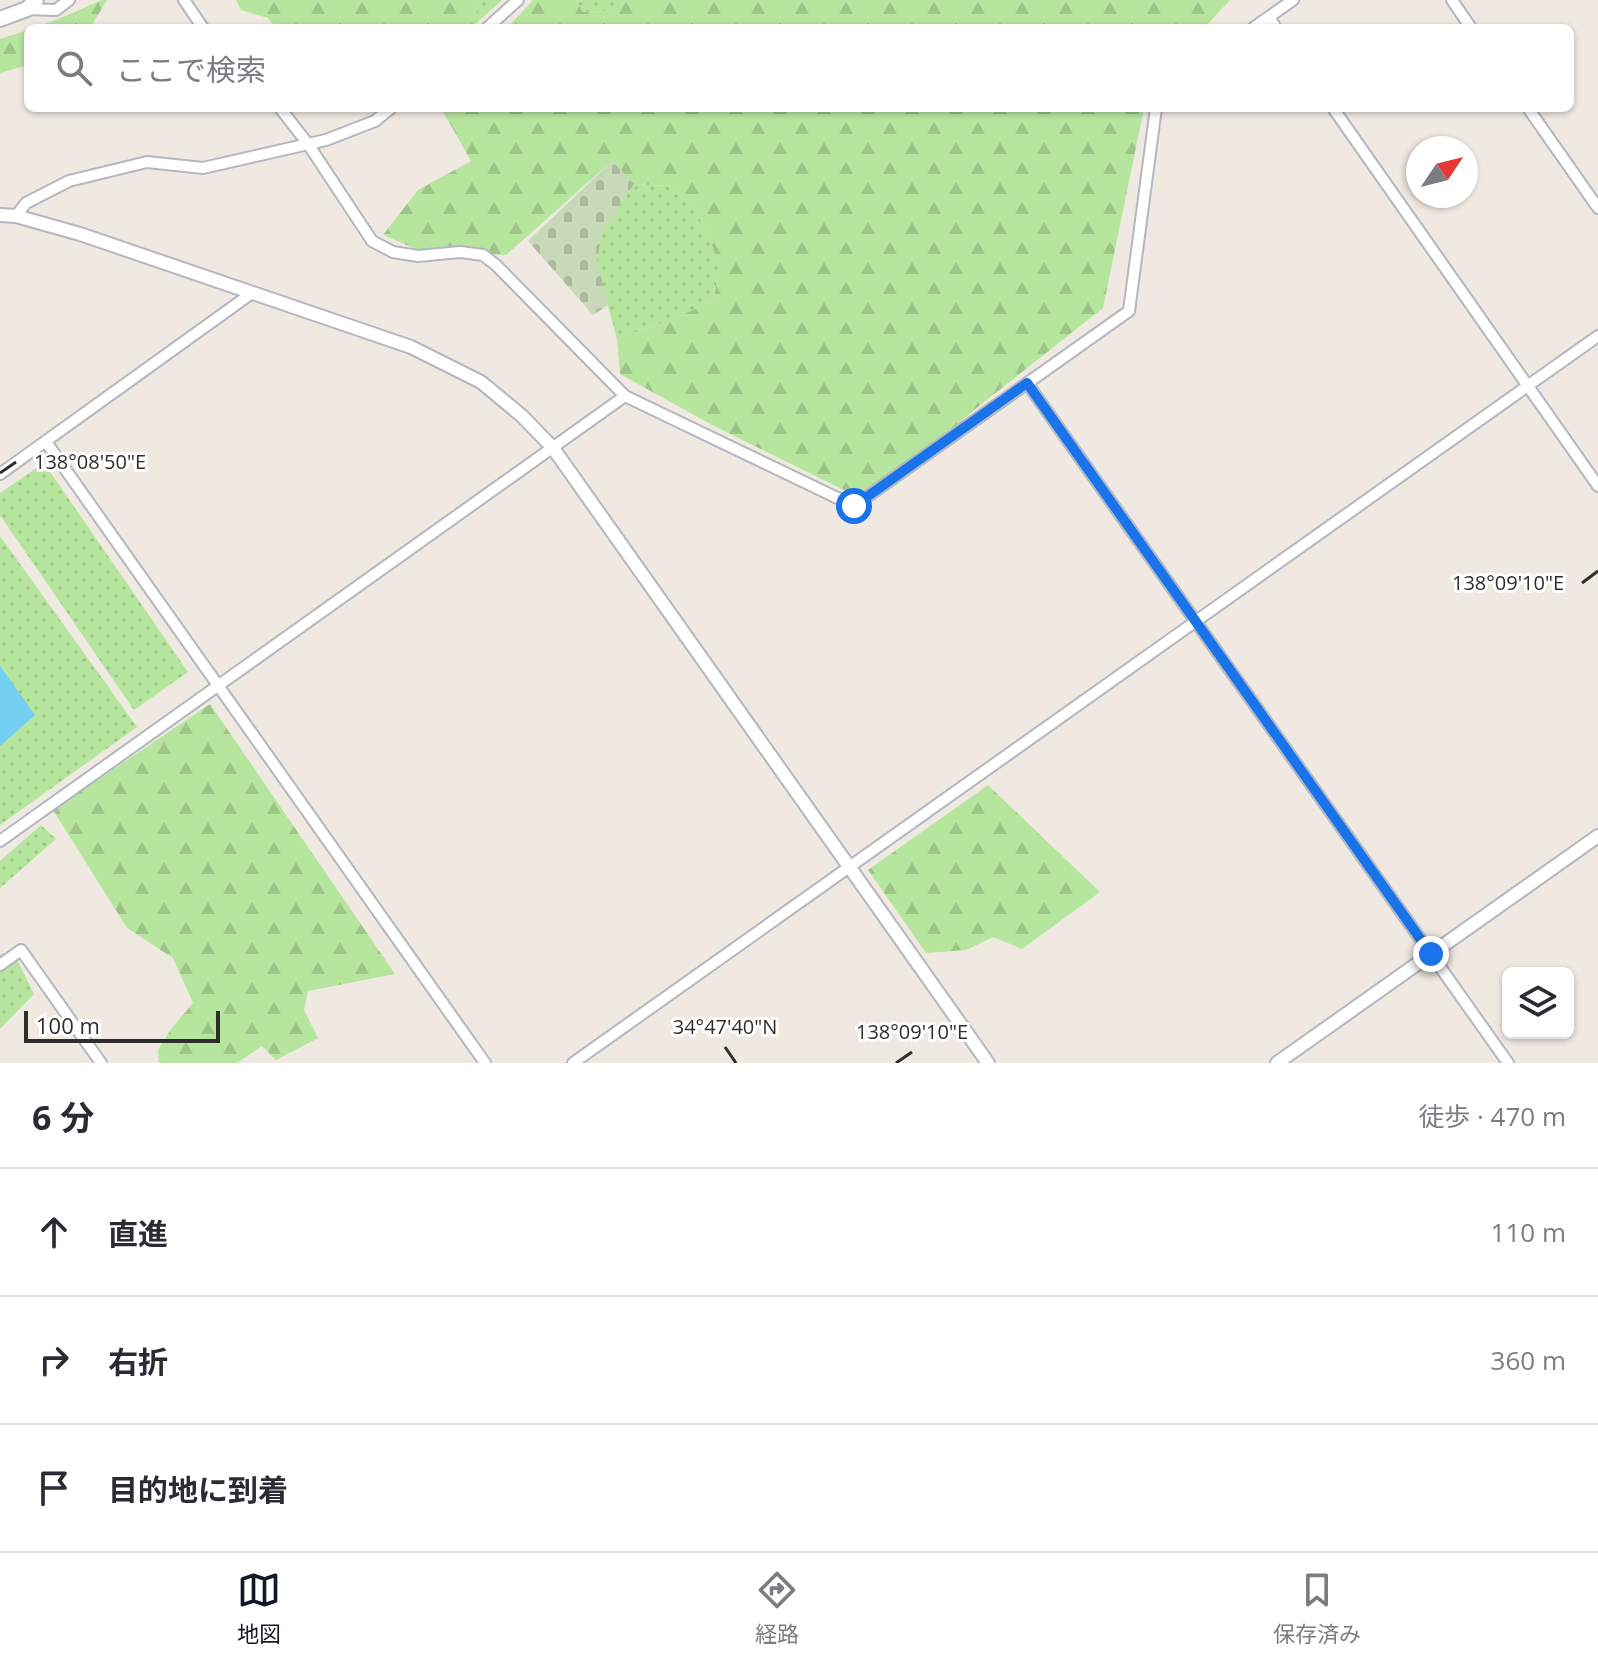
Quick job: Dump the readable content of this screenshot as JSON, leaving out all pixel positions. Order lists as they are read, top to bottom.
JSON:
{
  "scale_bar": "100 m",
  "north": "top right",
  "page": {
    "search": "ここで検索",
    "scale": "100 m",
    "heading": ["6 分", "徒歩 · 470 m"],
    "list": [
      ["直進", "110 m"],
      ["右折", "360 m"],
      "目的地に到着"
    ],
    "nav": ["地図", "経路", "保存済み"]
  },
  "coordinates": ["138°08'50\"E", "138°09'10\"E", "34°47'40\"N"]
}
